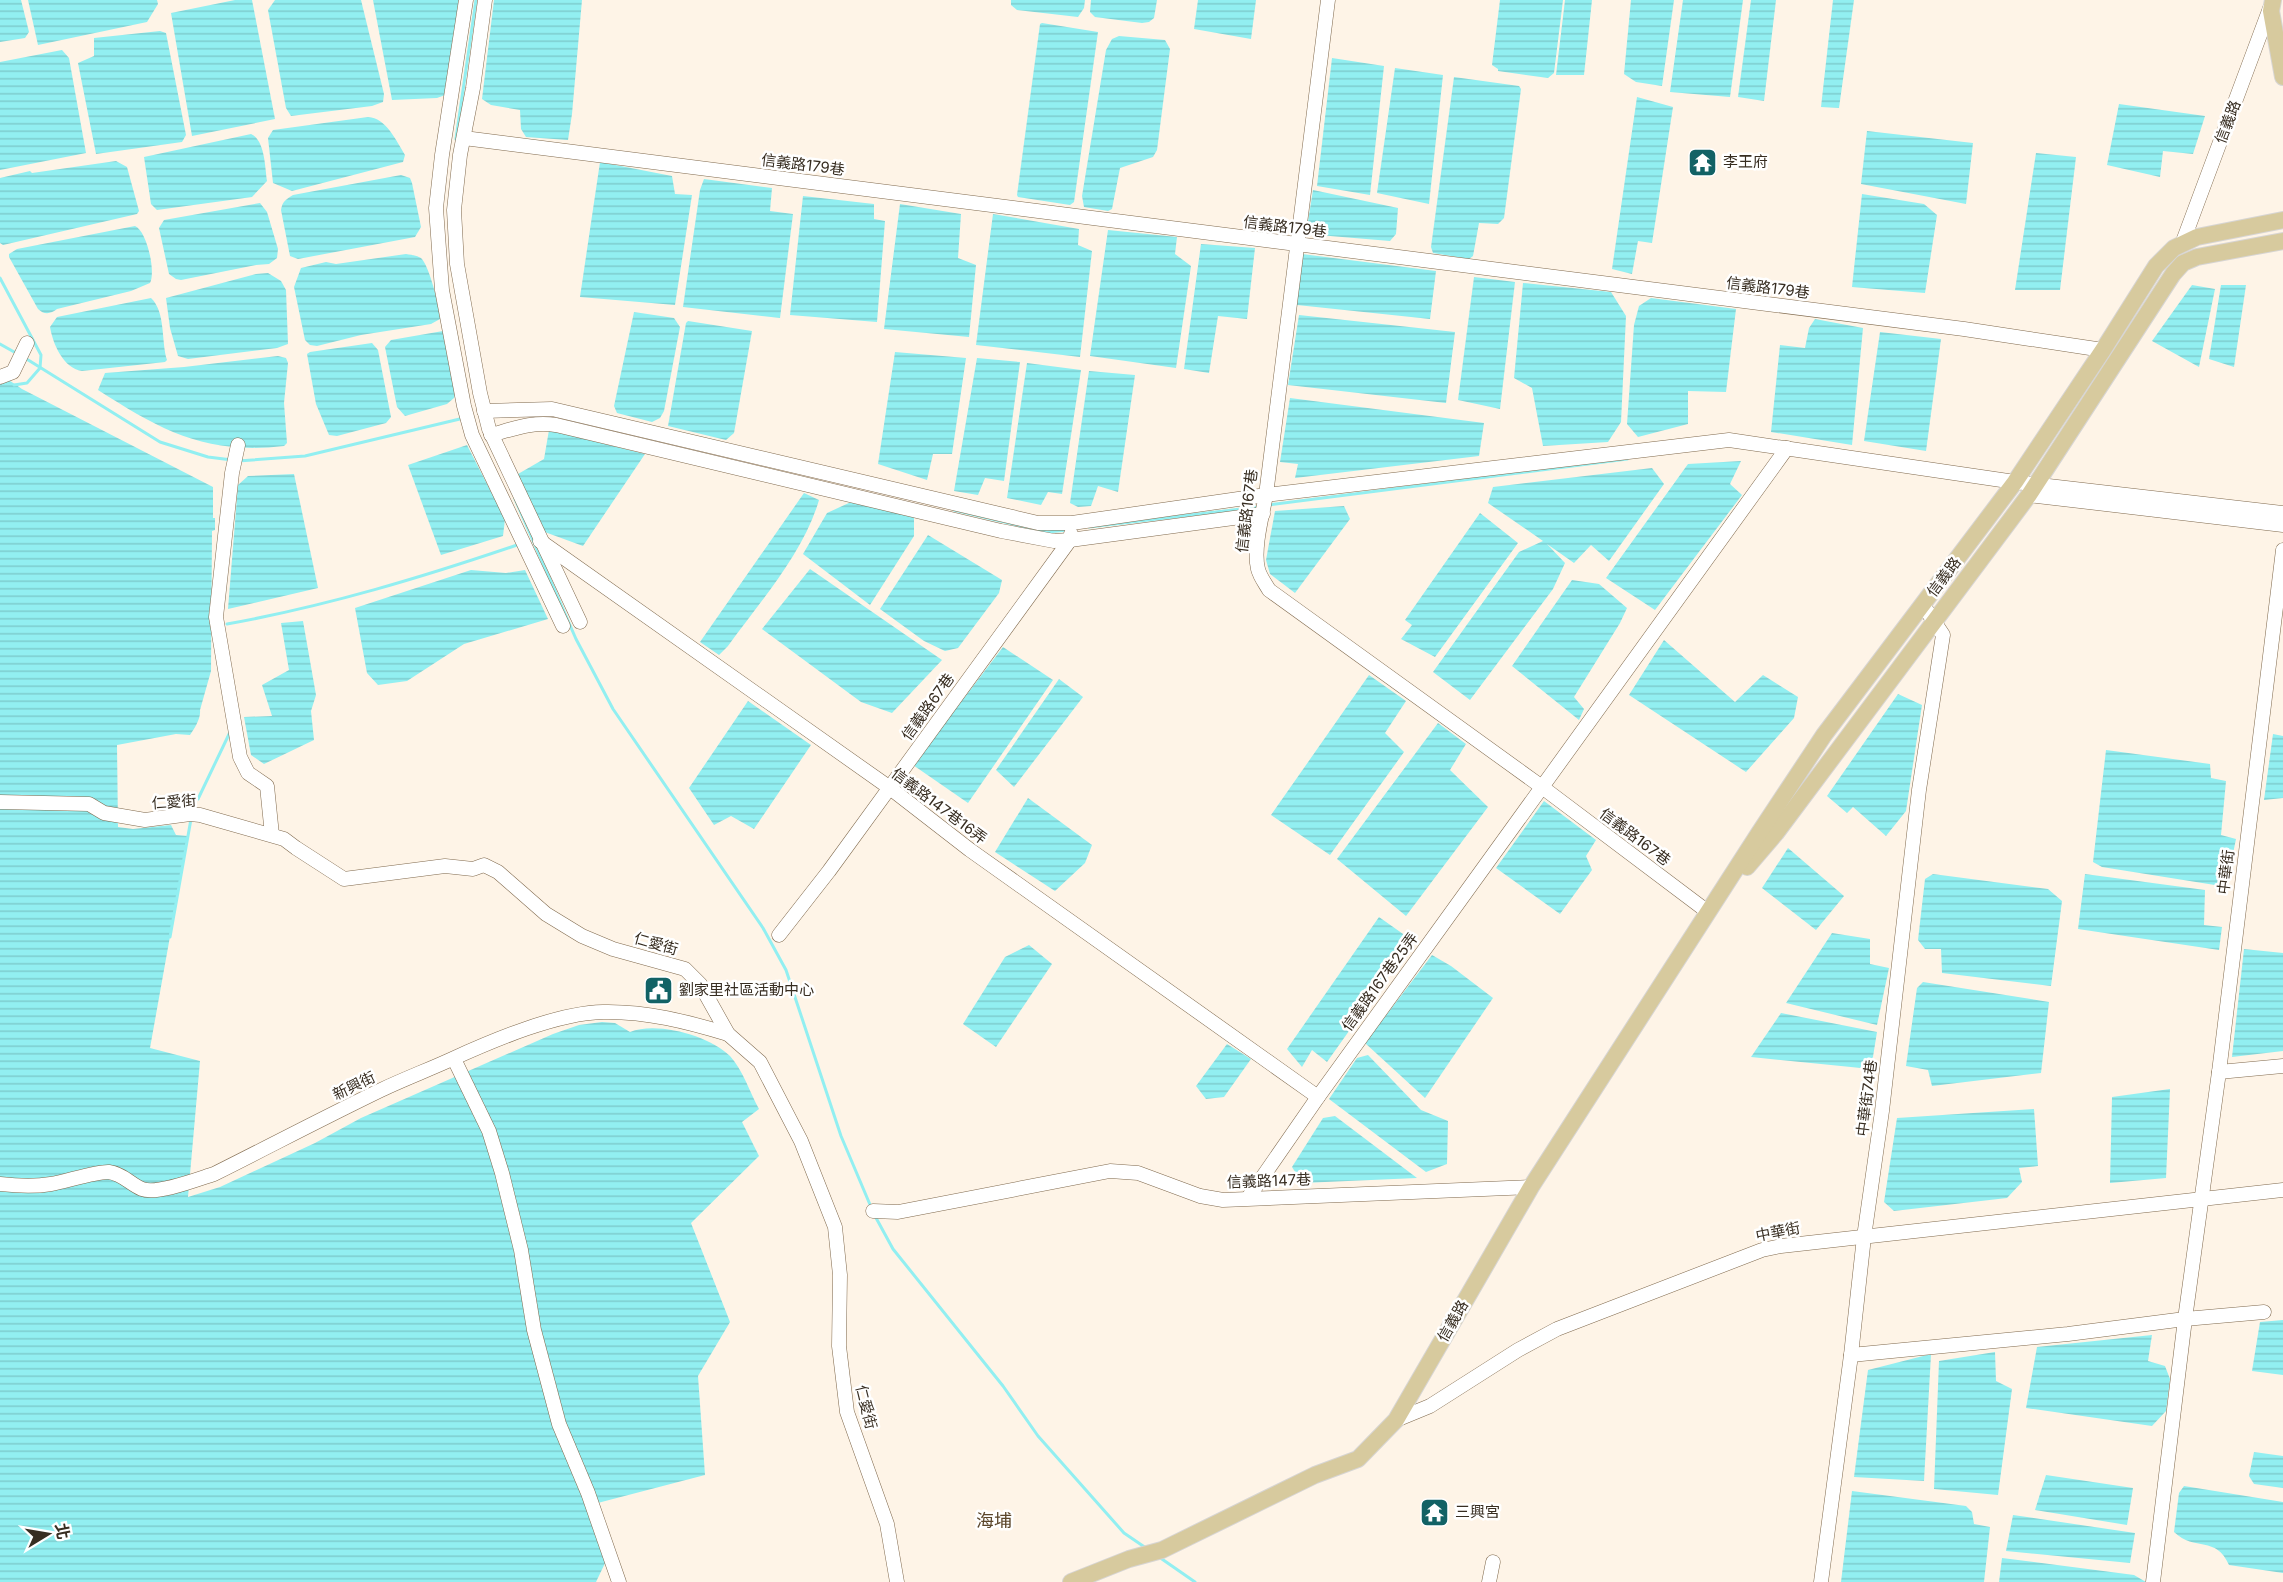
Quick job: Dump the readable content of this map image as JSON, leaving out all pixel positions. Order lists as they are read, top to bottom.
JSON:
{
  "streets": {
    "main road": ["信義路"],
    "street": [
      "信義路179巷",
      "信義路167巷",
      "信義路67巷",
      "仁愛街",
      "信義路147巷16弄",
      "中華街",
      "信義路167巷25弄",
      "新興街",
      "中華街74巷",
      "信義路147巷"
    ]
  },
  "crossings": [
    ["信義路", "信義路179巷"],
    ["信義路", "信義路167巷"],
    ["信義路", "中華街"],
    ["信義路", "中華街74巷"],
    ["信義路", "信義路147巷"],
    ["信義路179巷", "信義路167巷"],
    ["信義路167巷", "信義路167巷25弄"],
    ["信義路67巷", "信義路147巷16弄"],
    ["仁愛街", "新興街"],
    ["信義路147巷16弄", "信義路167巷25弄"],
    ["中華街", "中華街74巷"],
    ["信義路167巷25弄", "信義路147巷"]
  ],
  "districts": ["海埔"],
  "places": {
    "temple": ["李王府", "三興宮"],
    "public building": ["劉家里社區活動中心"]
  },
  "north": "right"
}
